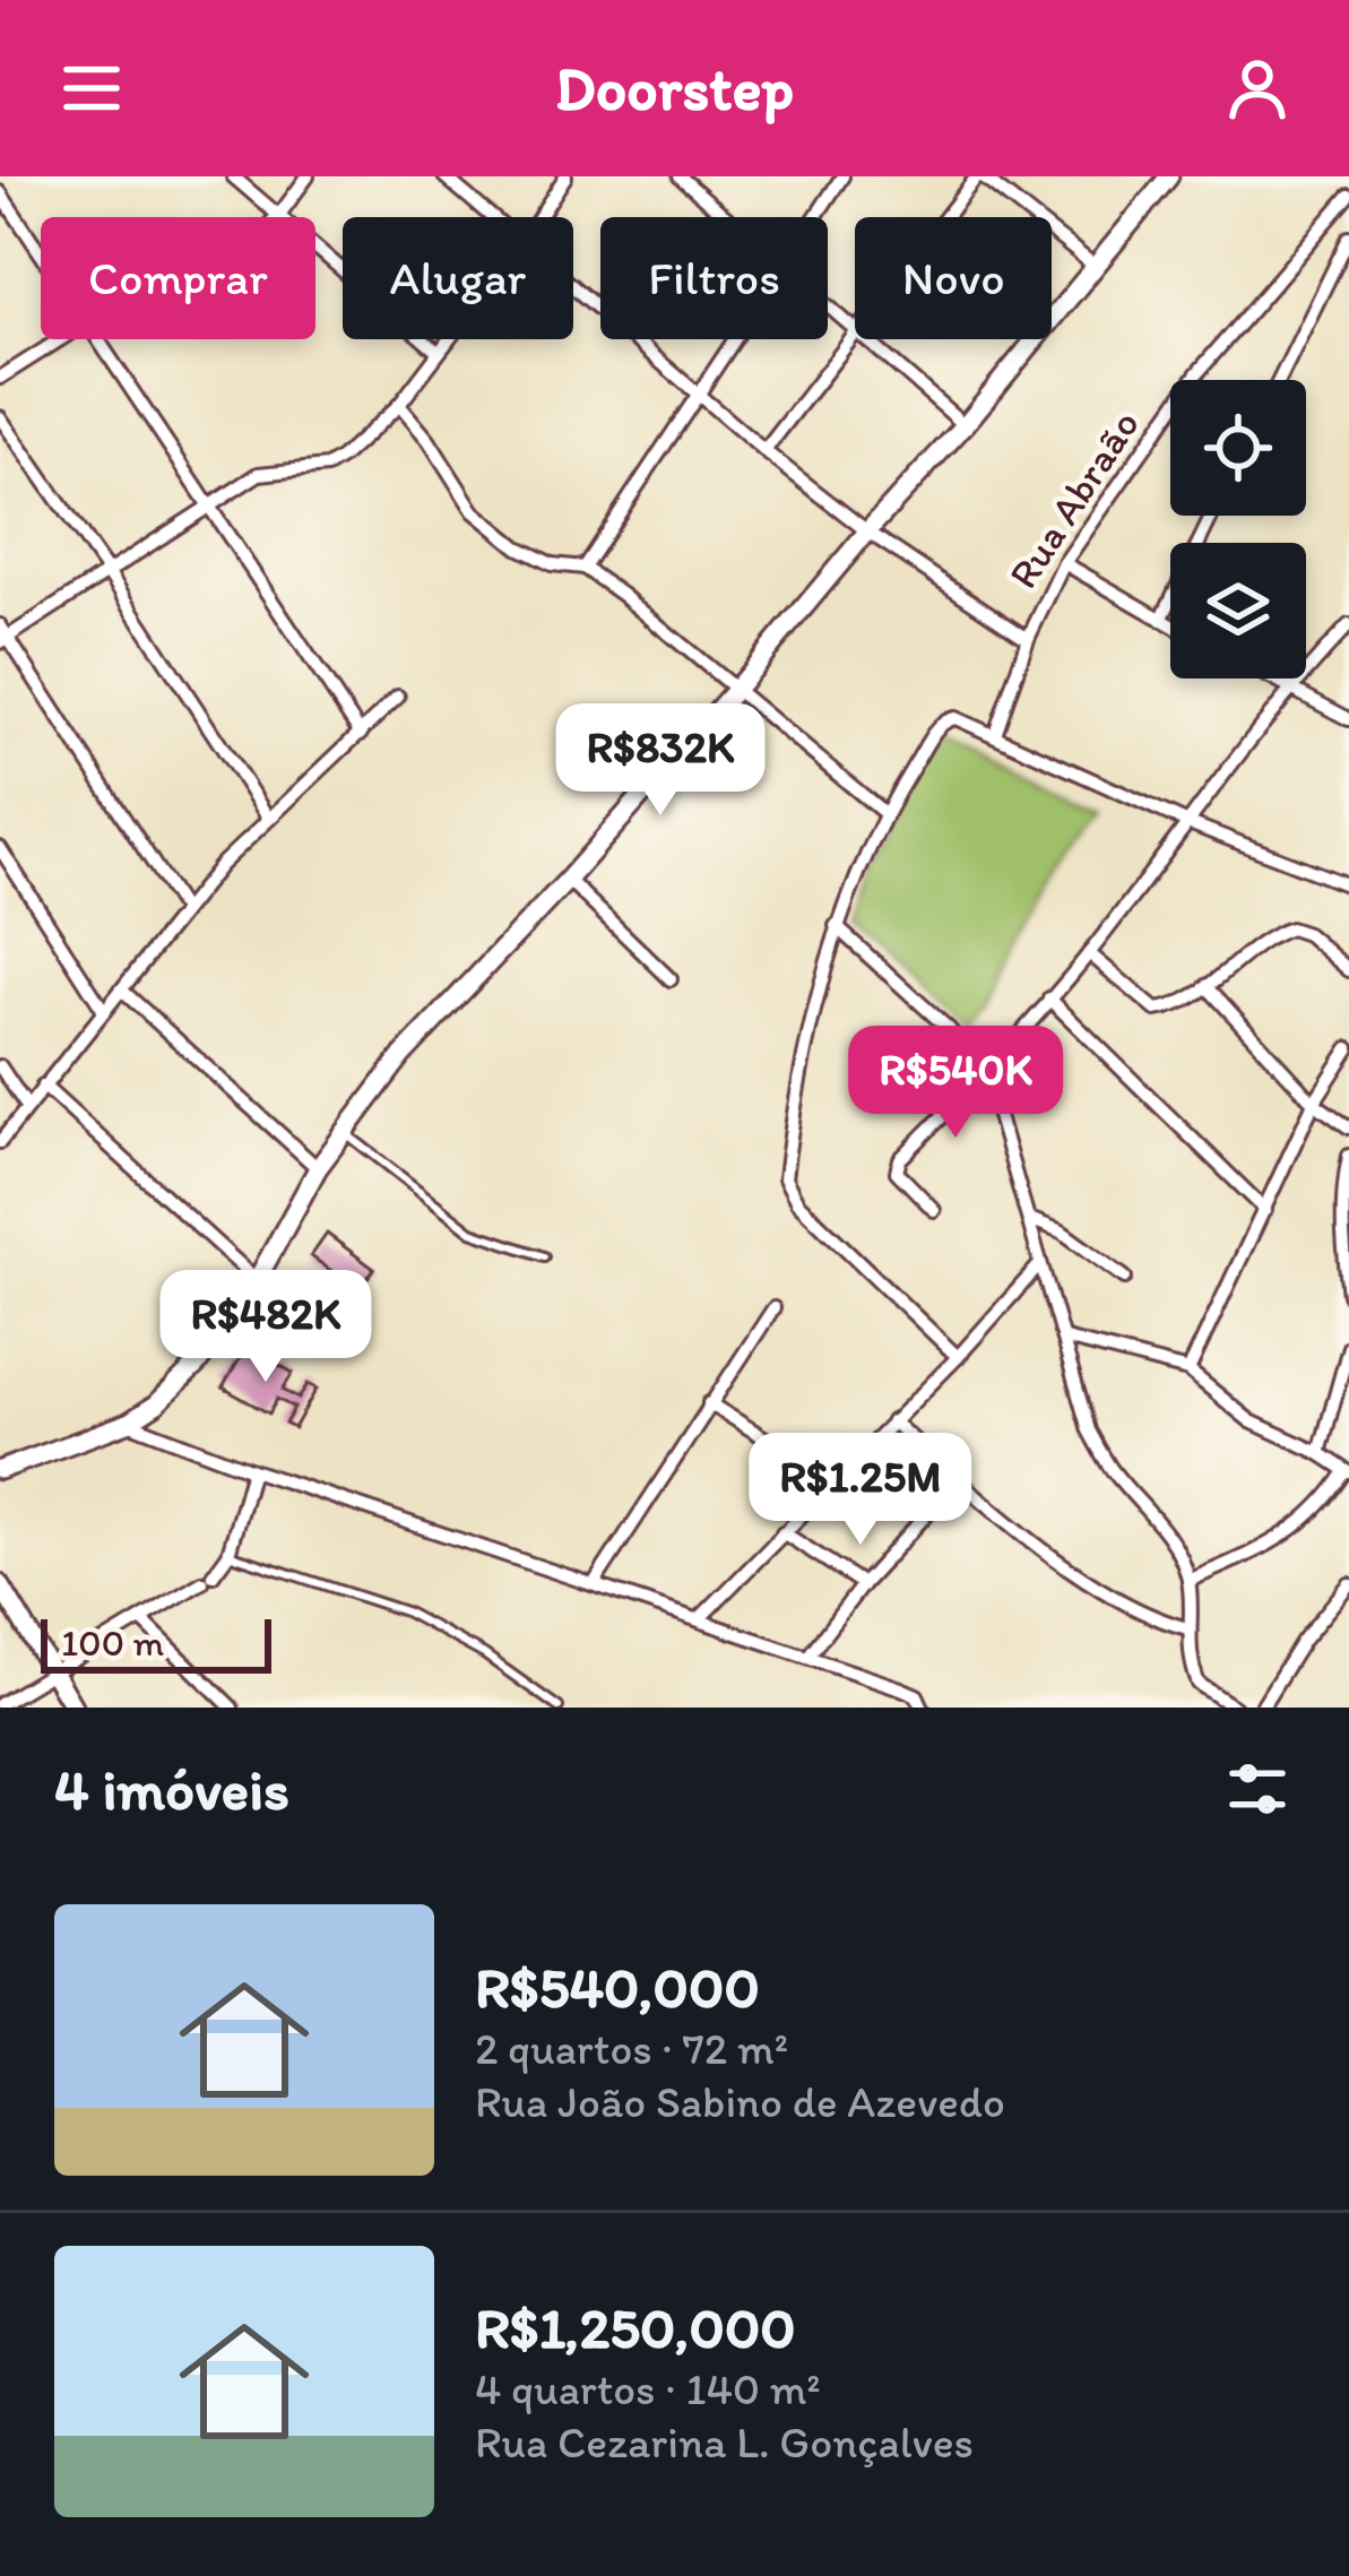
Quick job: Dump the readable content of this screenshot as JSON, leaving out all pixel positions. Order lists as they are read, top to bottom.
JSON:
{
  "streets": {
    "street": ["Rua Abraão"]
  },
  "scale_bar": "100 m",
  "page": {
    "header": "Doorstep",
    "chip": [
      "Comprar",
      "Alugar",
      "Filtros",
      "Novo"
    ],
    "price": [
      "R$832K",
      "R$540K",
      "R$482K",
      "R$1.25M"
    ],
    "scale": "100 m",
    "heading": "4 imóveis",
    "list": [
      {
        "name": "R$540,000",
        "note": "2 quartos · 72 m² · Rua João Sabino de Azevedo"
      },
      {
        "name": "R$1,250,000",
        "note": "4 quartos · 140 m² · Rua Cezarina L. Gonçalves"
      }
    ]
  }
}
